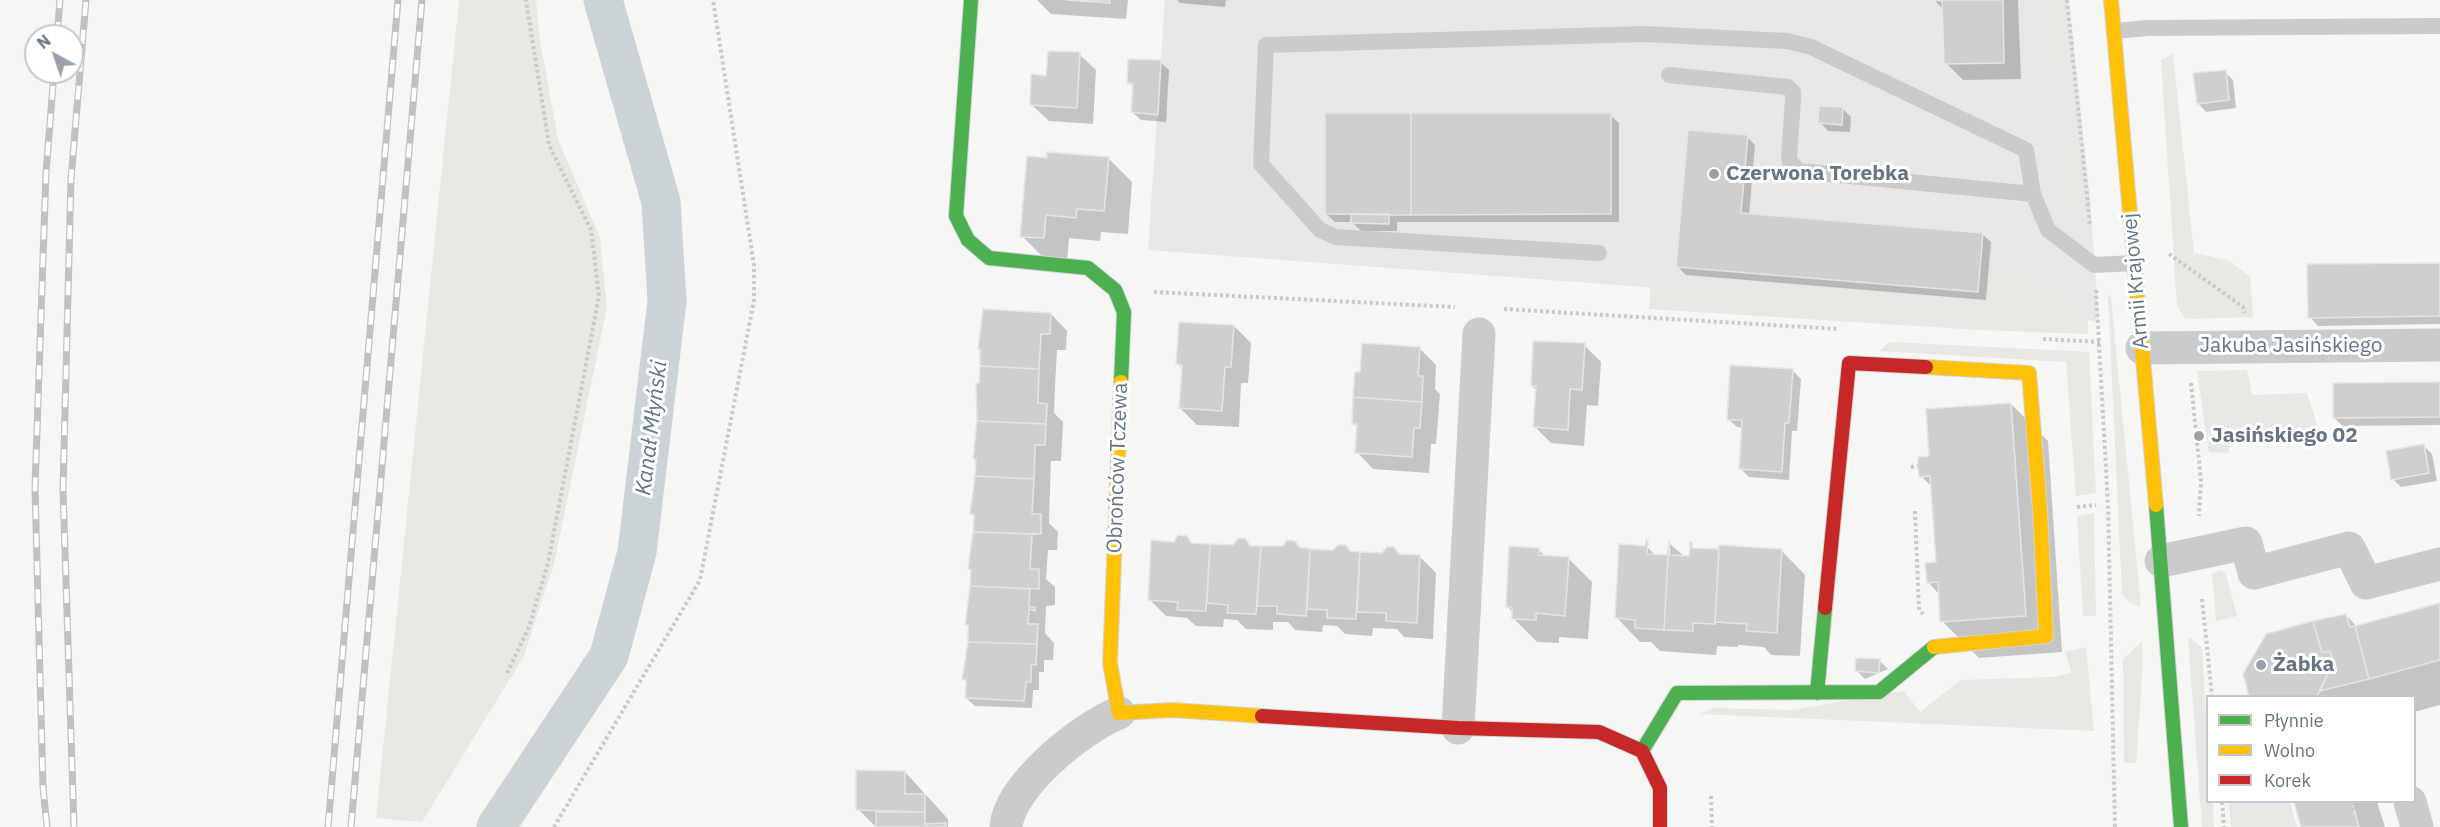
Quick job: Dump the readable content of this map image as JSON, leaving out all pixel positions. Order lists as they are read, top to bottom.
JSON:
{
  "streets": {
    "street": ["Armii Krajowej", "Jakuba Jasińskiego", "Obrońców Tczewa"]
  },
  "crossings": [
    ["Armii Krajowej", "Jakuba Jasińskiego"]
  ],
  "water": ["Kanał Młyński"],
  "places": ["Czerwona Torebka", "Jasińskiego 02", "Żabka"],
  "legend": ["Płynnie", "Wolno", "Korek"],
  "north": "top left"
}
